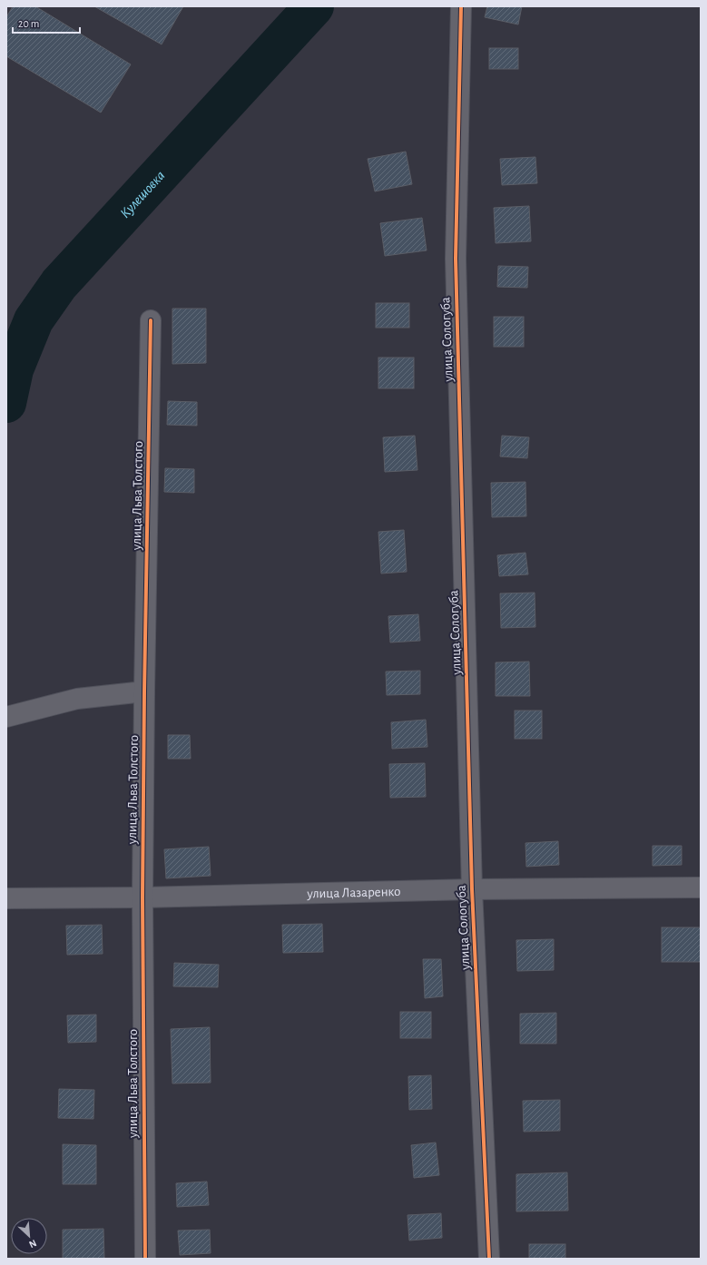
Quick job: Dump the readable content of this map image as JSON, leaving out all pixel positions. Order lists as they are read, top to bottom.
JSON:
{
  "streets": {
    "street": ["улица Сологуба", "улица Льва Толстого", "улица Лазаренко"]
  },
  "crossings": [
    ["улица Сологуба", "улица Лазаренко"],
    ["улица Льва Толстого", "улица Лазаренко"]
  ],
  "water": ["Кулешовка"],
  "scale_bar": "20 m",
  "north": "bottom right"
}
